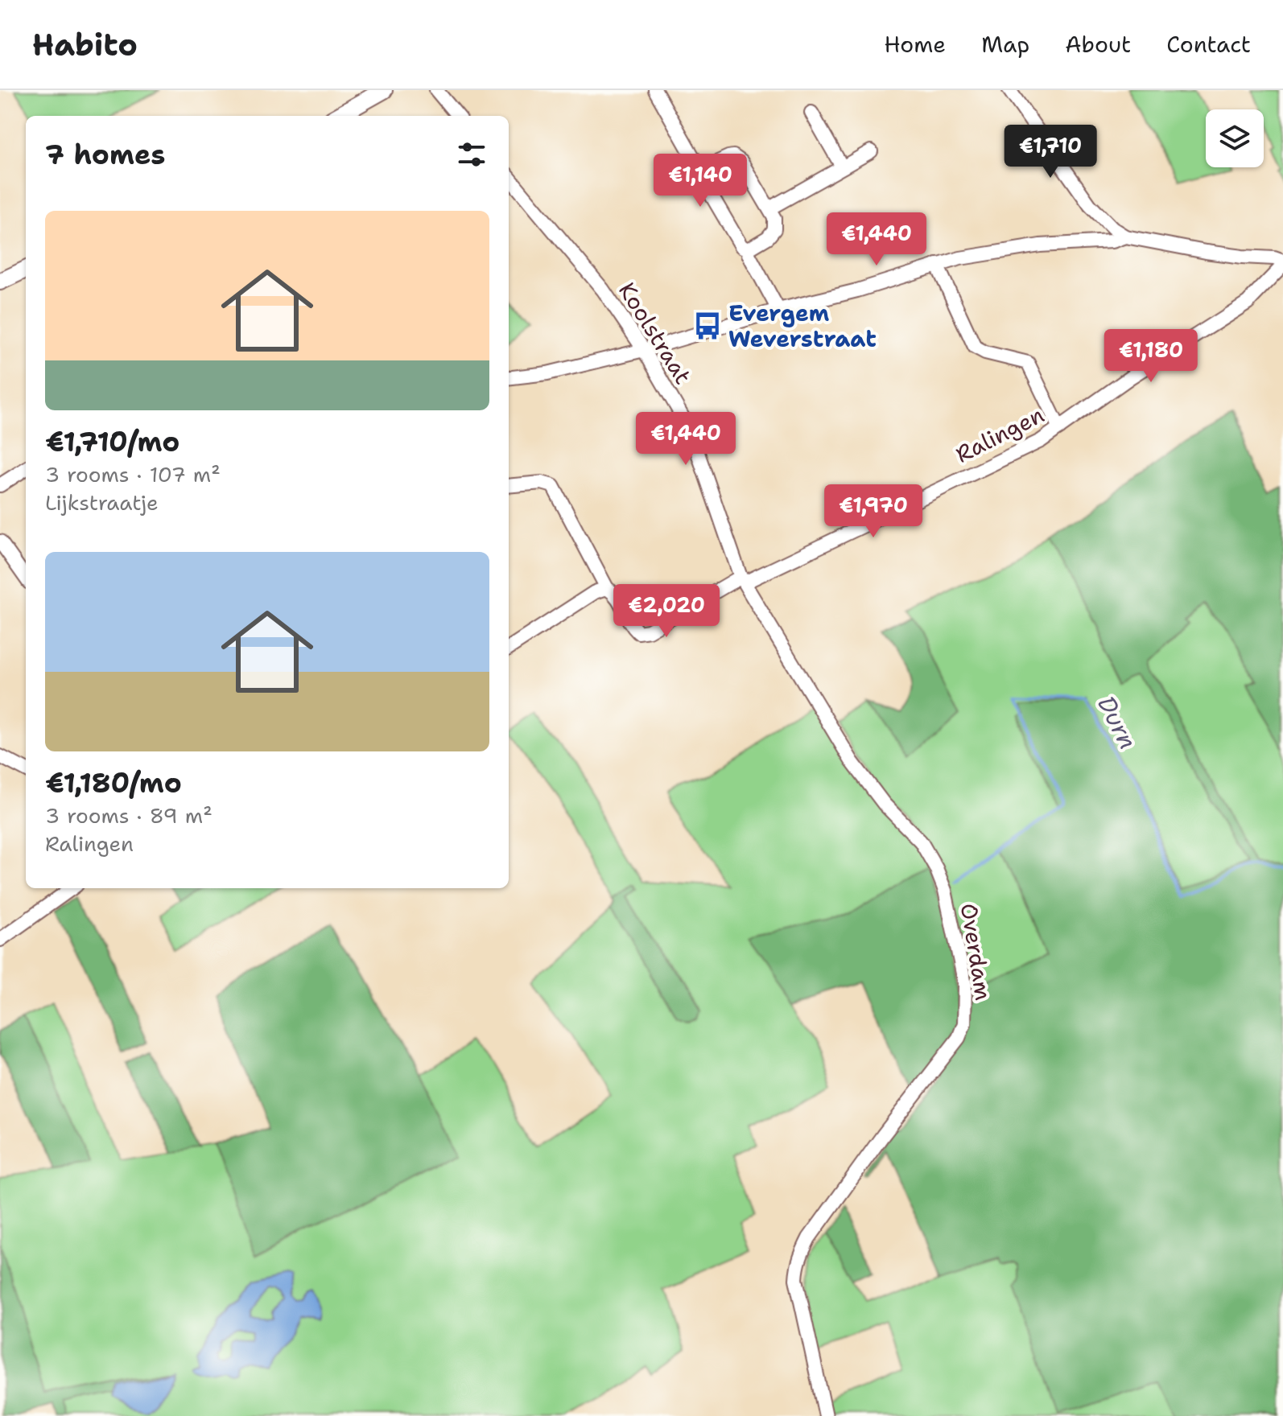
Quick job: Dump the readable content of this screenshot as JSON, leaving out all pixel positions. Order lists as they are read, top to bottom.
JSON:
{
  "streets": {
    "street": ["Koolstraat", "Ralingen", "Overdam"]
  },
  "crossings": [
    ["Koolstraat", "Ralingen"],
    ["Koolstraat", "Overdam"],
    ["Ralingen", "Overdam"]
  ],
  "water": ["Durn"],
  "places": {
    "bus stop": ["Evergem Weverstraat"]
  },
  "page": {
    "header": "Habito",
    "nav": [
      "Home",
      "Map",
      "About",
      "Contact"
    ],
    "heading": "7 homes",
    "price": [
      "€1,710",
      "€1,140",
      "€1,440",
      "€1,180",
      "€1,440",
      "€1,970",
      "€2,020"
    ],
    "list": [
      {
        "name": "€1,710/mo",
        "note": "3 rooms · 107 m² · Lijkstraatje"
      },
      {
        "name": "€1,180/mo",
        "note": "3 rooms · 89 m² · Ralingen"
      }
    ]
  }
}
